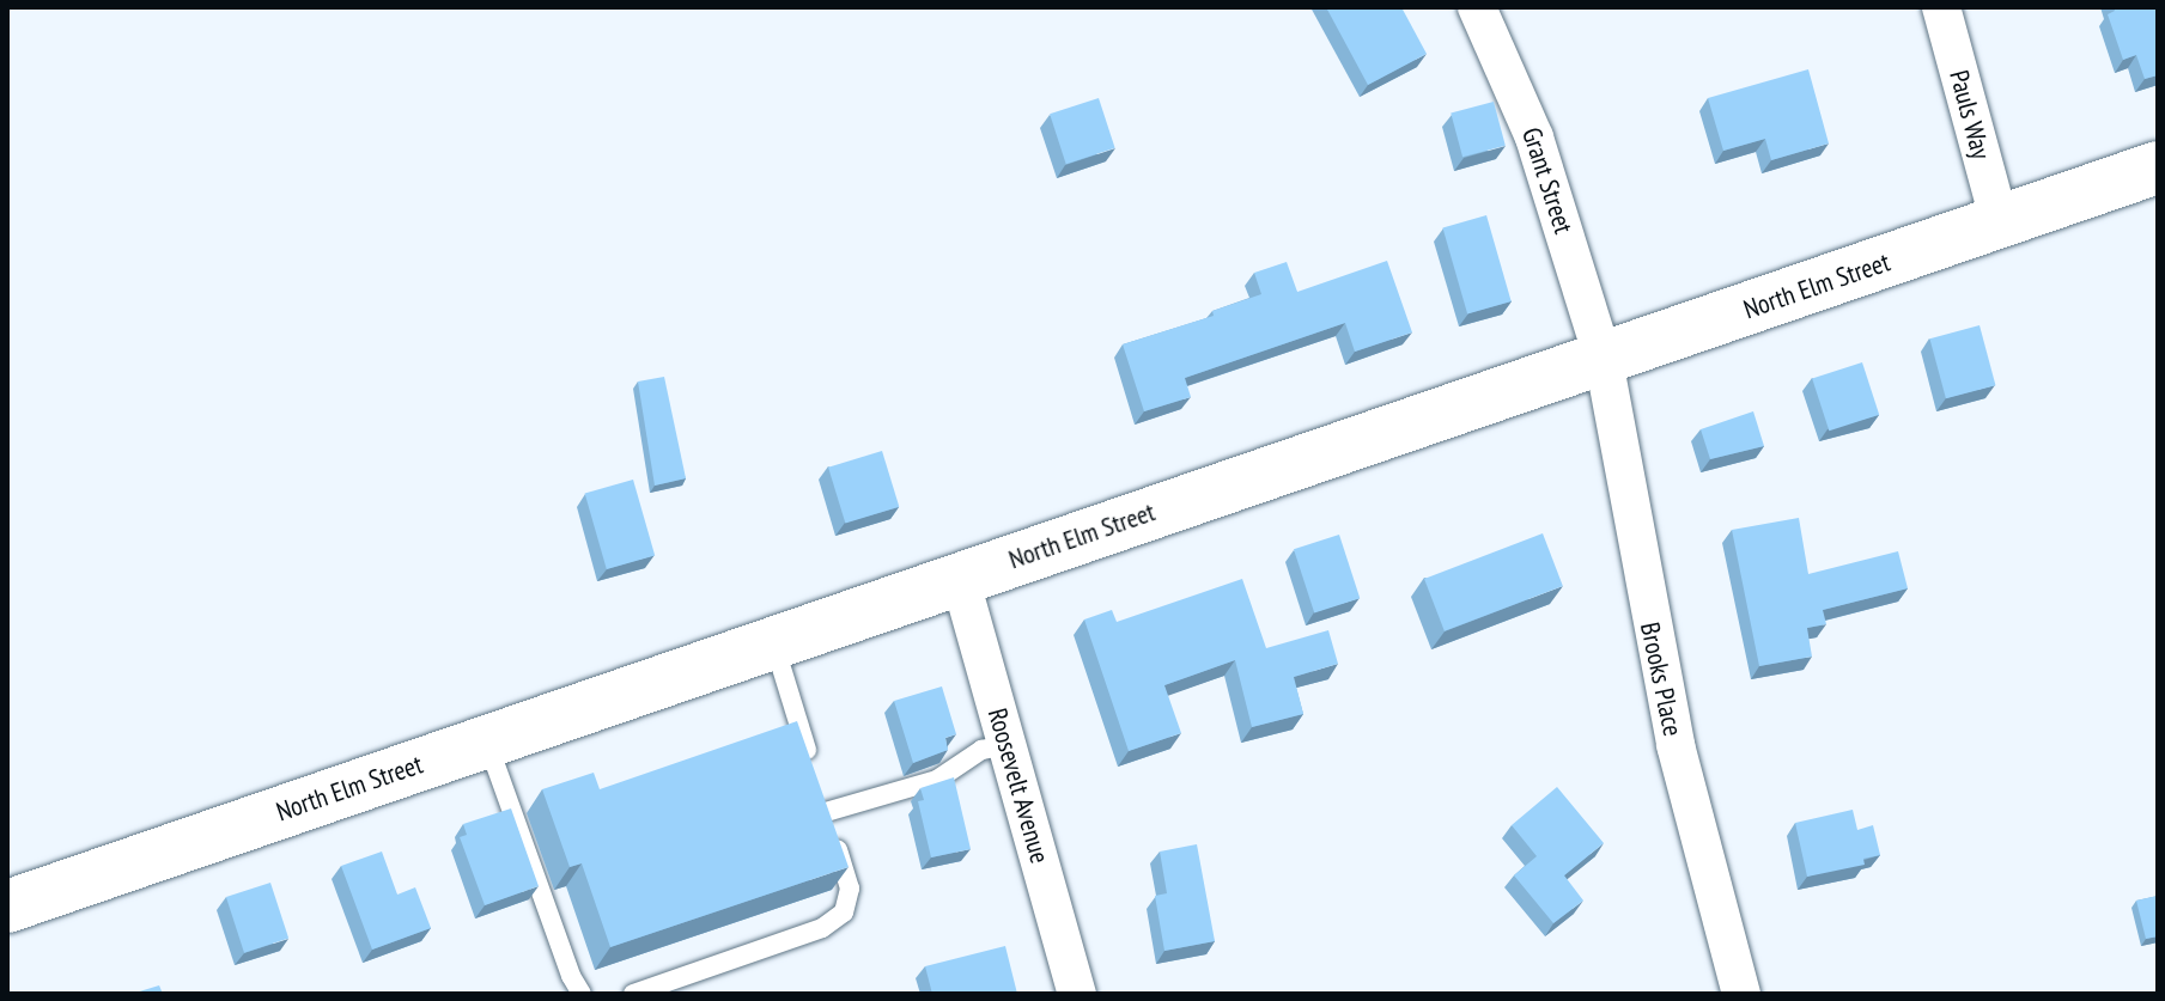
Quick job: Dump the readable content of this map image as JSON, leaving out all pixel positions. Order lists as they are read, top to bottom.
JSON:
{
  "streets": {
    "main road": ["North Elm Street"],
    "street": [
      "Pauls Way",
      "Grant Street",
      "Brooks Place",
      "Roosevelt Avenue"
    ]
  },
  "crossings": [
    ["Pauls Way", "North Elm Street"],
    ["Grant Street", "North Elm Street"],
    ["Grant Street", "Brooks Place"],
    ["North Elm Street", "Brooks Place"],
    ["North Elm Street", "Roosevelt Avenue"]
  ]
}
